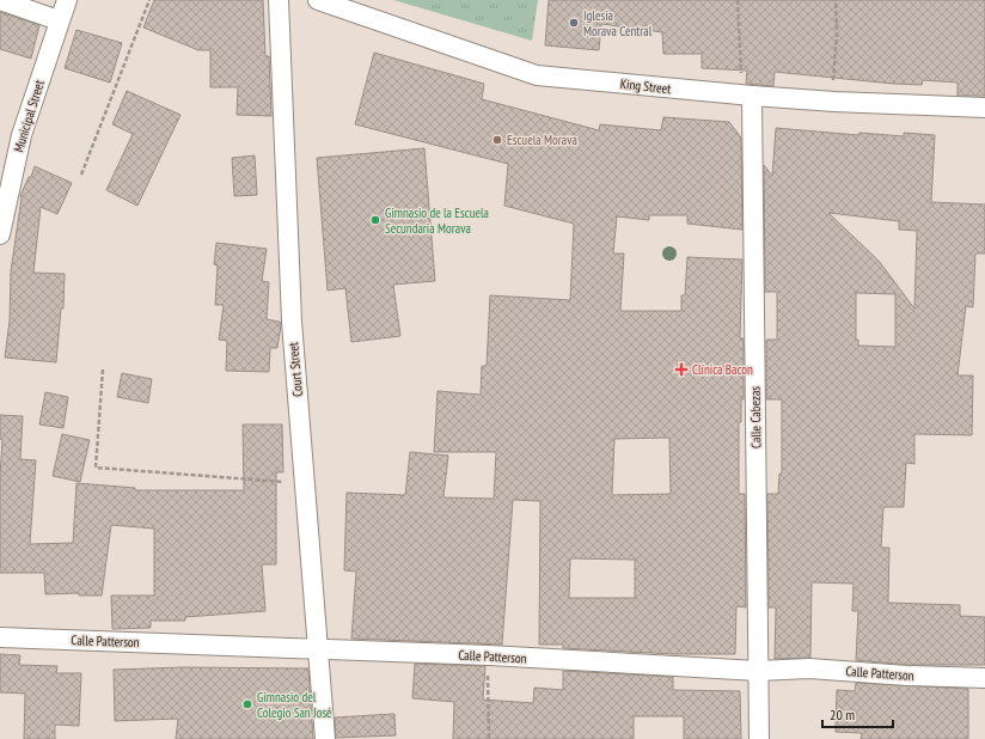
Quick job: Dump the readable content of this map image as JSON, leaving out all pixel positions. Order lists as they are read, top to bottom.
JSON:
{
  "streets": {
    "street": [
      "King Street",
      "Municipal Street",
      "Court Street",
      "Calle Cabezas",
      "Calle Patterson"
    ]
  },
  "crossings": [
    ["King Street", "Calle Cabezas"],
    ["Court Street", "Calle Patterson"],
    ["Calle Cabezas", "Calle Patterson"]
  ],
  "places": {
    "other": [
      "Iglesia Morava Central",
      "Escuela Morava",
      "Gimnasio de la Escuela Secundaria Morava",
      "Gimnasio del Colegio San José"
    ],
    "health": ["Clínica Bacon"]
  },
  "scale_bar": "20 m"
}
